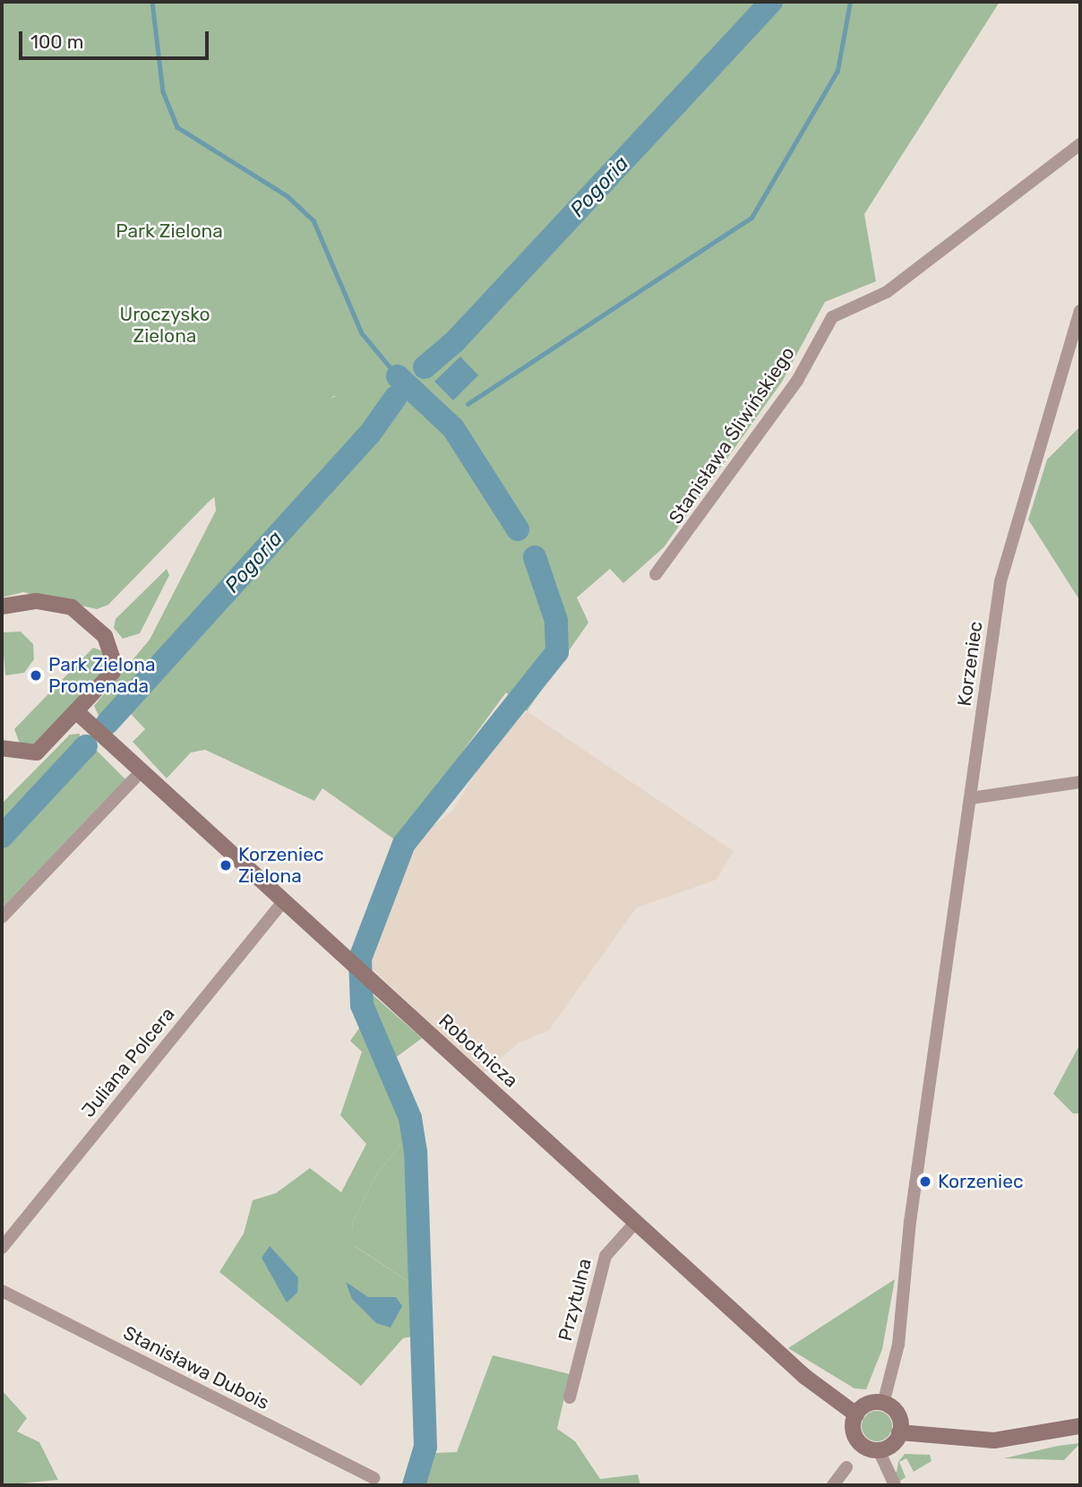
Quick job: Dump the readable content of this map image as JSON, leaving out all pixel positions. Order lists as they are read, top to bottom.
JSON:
{
  "streets": {
    "street": [
      "Stanisława Śliwińskiego",
      "Korzeniec",
      "Robotnicza",
      "Juliana Polcera",
      "Przytulna",
      "Stanisława Dubois"
    ]
  },
  "crossings": [
    ["Korzeniec", "Robotnicza"],
    ["Robotnicza", "Juliana Polcera"],
    ["Robotnicza", "Przytulna"]
  ],
  "water": ["Pogoria"],
  "parks": ["Park Zielona", "Uroczysko Zielona"],
  "places": ["Park Zielona Promenada", "Korzeniec Zielona", "Korzeniec"],
  "scale_bar": "100 m"
}
